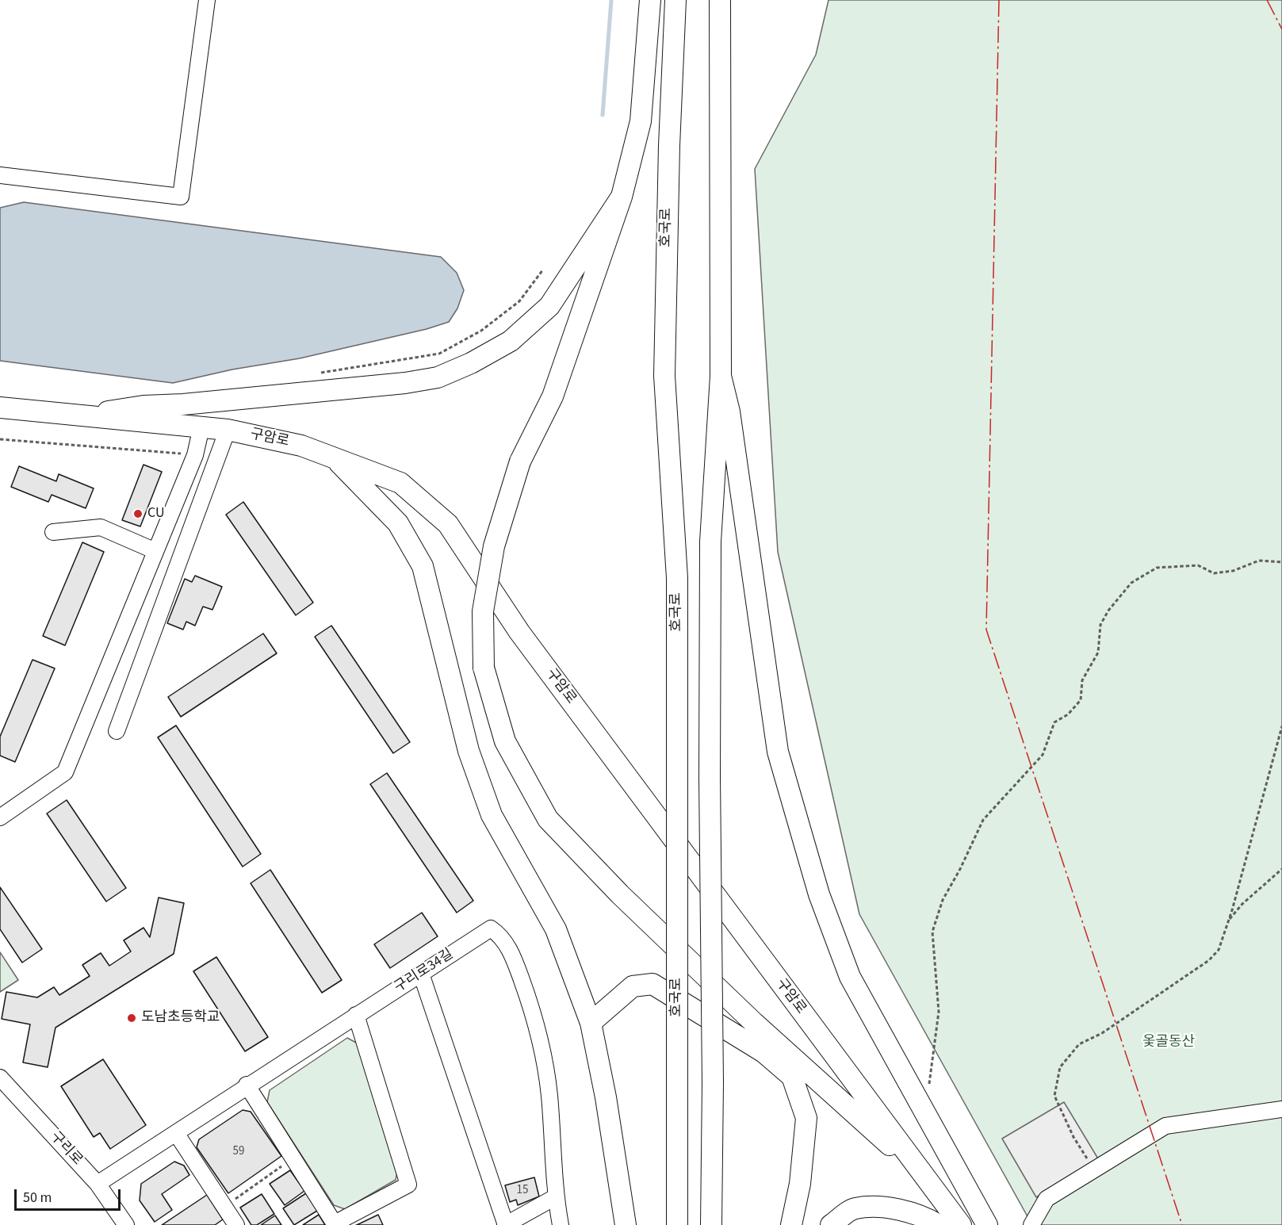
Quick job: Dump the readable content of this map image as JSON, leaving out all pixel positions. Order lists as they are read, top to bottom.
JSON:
{
  "streets": {
    "main road": ["호국로", "구암로"],
    "street": ["구리로34길", "구리로"]
  },
  "crossings": [
    ["구리로34길", "구리로"]
  ],
  "parks": ["옻골동산"],
  "places": ["CU", "도남초등학교"],
  "house_numbers": ["59", "15"],
  "scale_bar": "50 m"
}
